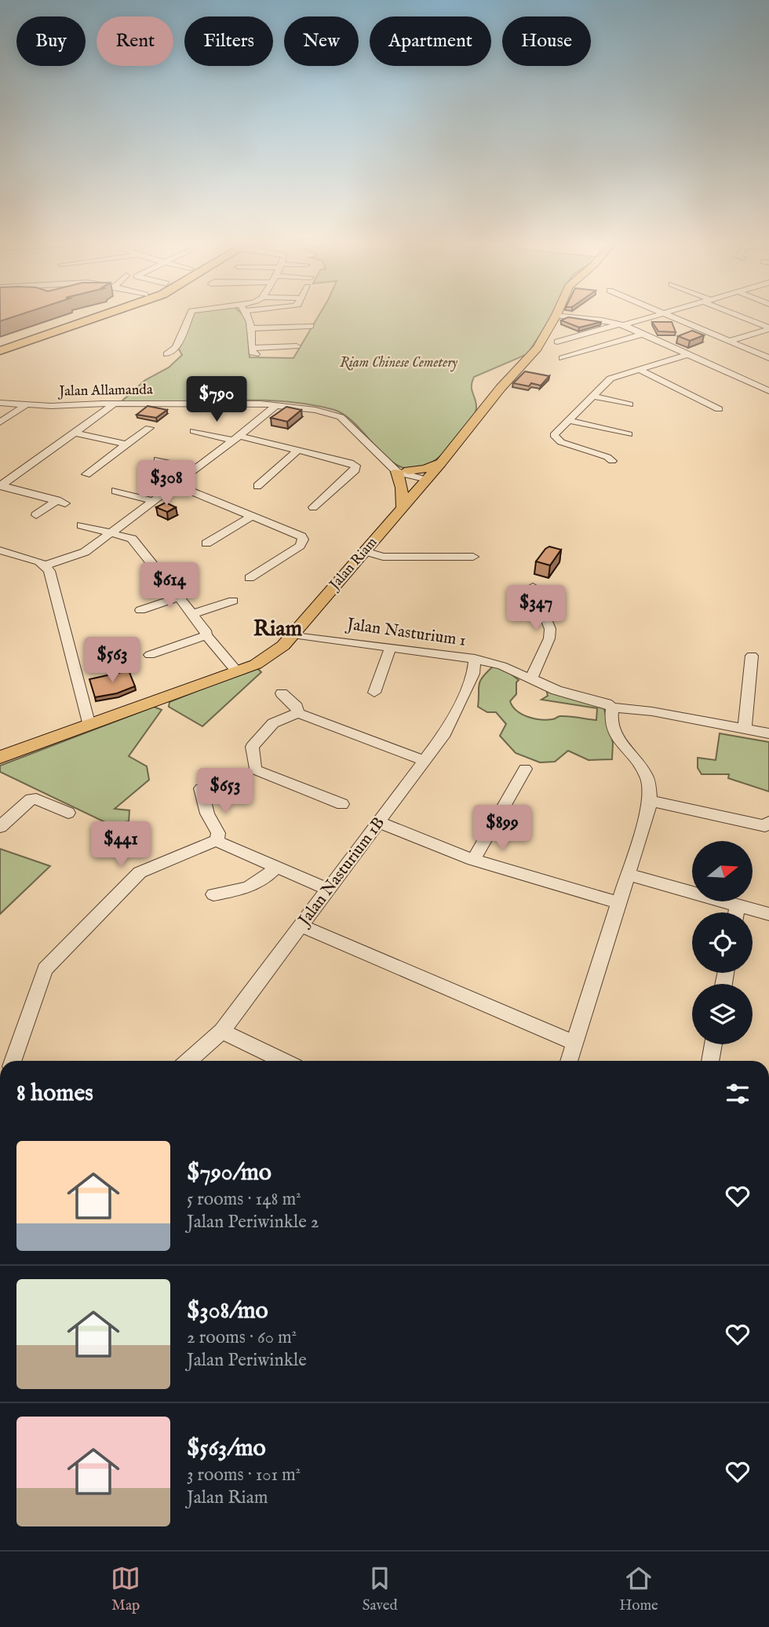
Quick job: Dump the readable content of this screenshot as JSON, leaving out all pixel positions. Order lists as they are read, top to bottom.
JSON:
{
  "streets": {
    "main road": ["Jalan Riam"],
    "street": ["Jalan Allamanda", "Jalan Nasturium 1", "Jalan Nasturium 1B"]
  },
  "crossings": [
    ["Jalan Riam", "Jalan Nasturium 1"],
    ["Jalan Nasturium 1", "Jalan Nasturium 1B"]
  ],
  "districts": ["Riam"],
  "parks": ["Riam Chinese Cemetery"],
  "north": "right",
  "page": {
    "chip": [
      "Buy",
      "Rent",
      "Filters",
      "New",
      "Apartment",
      "House"
    ],
    "price": [
      "$790",
      "$308",
      "$614",
      "$347",
      "$563",
      "$653",
      "$899",
      "$441"
    ],
    "heading": "8 homes",
    "list": [
      {
        "name": "$790/mo",
        "note": "5 rooms · 148 m² · Jalan Periwinkle 2"
      },
      {
        "name": "$308/mo",
        "note": "2 rooms · 60 m² · Jalan Periwinkle"
      },
      {
        "name": "$563/mo",
        "note": "3 rooms · 101 m² · Jalan Riam"
      }
    ],
    "tabs": ["Map", "Saved", "Home"]
  }
}
